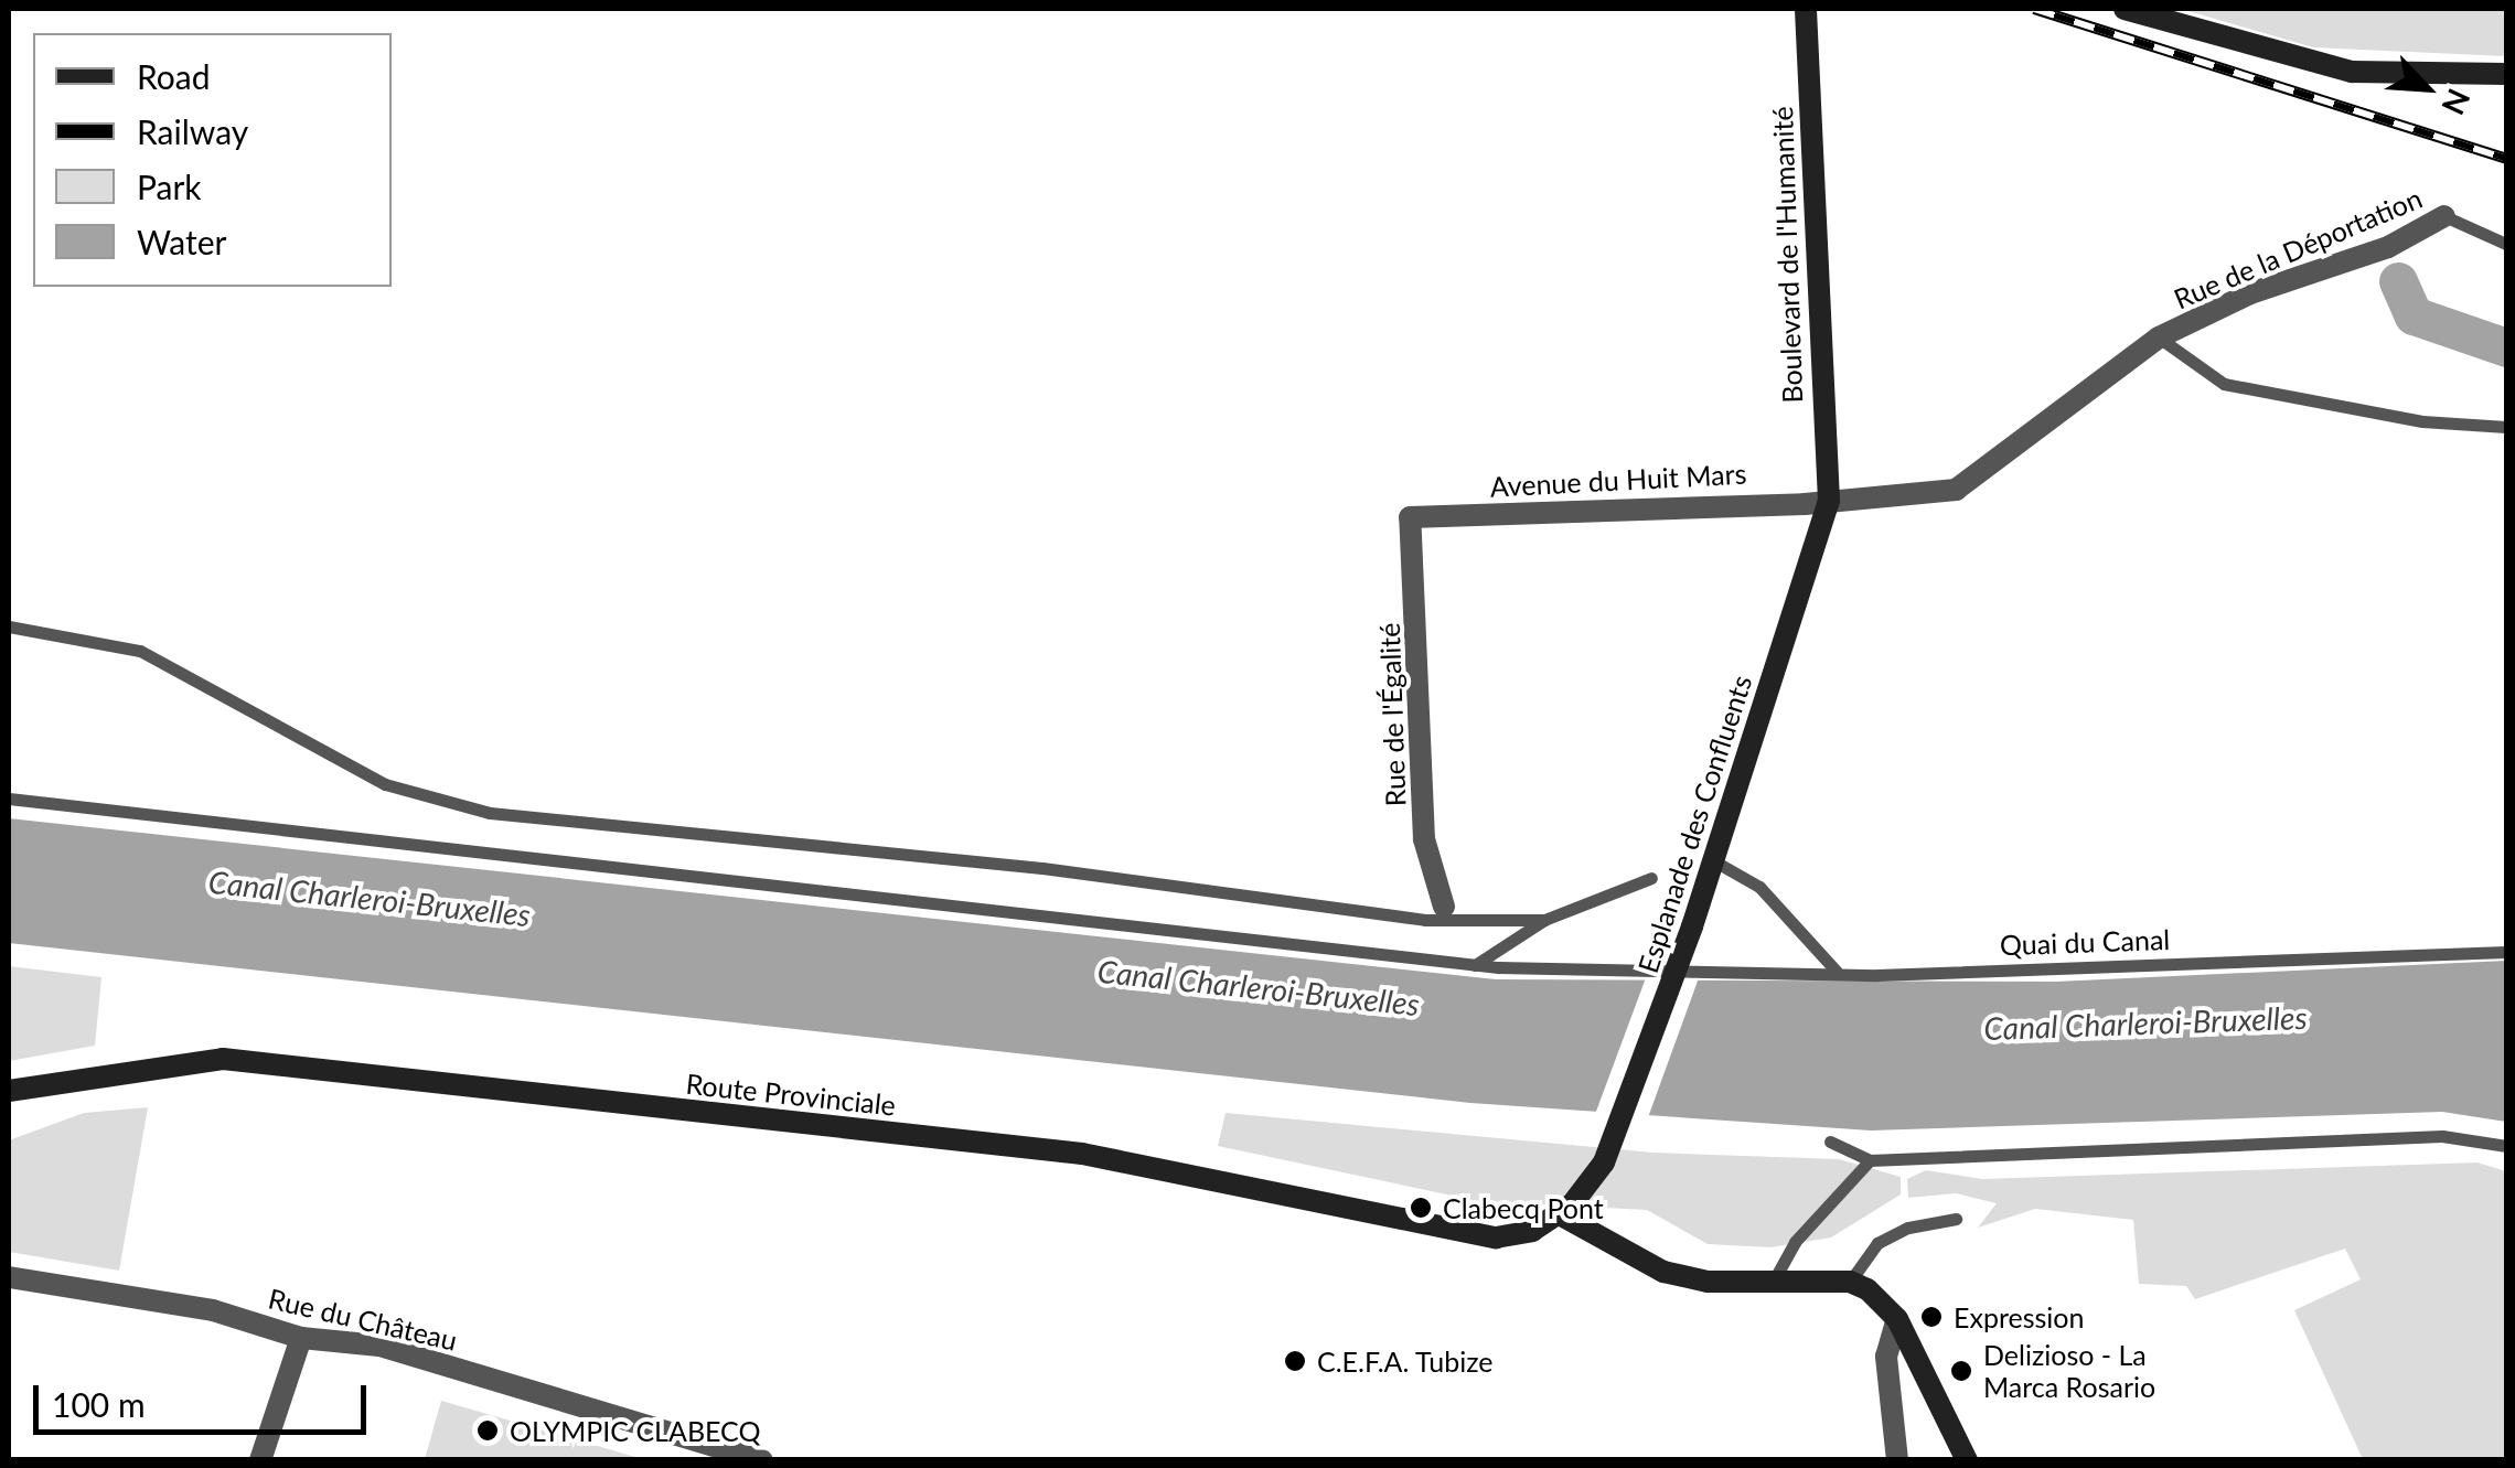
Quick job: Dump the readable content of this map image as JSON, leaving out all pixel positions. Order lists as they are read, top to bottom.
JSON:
{
  "streets": {
    "main road": ["Boulevard de l'Humanité", "Esplanade des Confluents", "Route Provinciale"],
    "street": [
      "Rue de la Déportation",
      "Avenue du Huit Mars",
      "Rue de l'Égalité",
      "Rue du Château"
    ],
    "lane": ["Quai du Canal"]
  },
  "crossings": [
    ["Rue de la Déportation", "Boulevard de l'Humanité"],
    ["Rue de la Déportation", "Avenue du Huit Mars"],
    ["Rue de la Déportation", "Esplanade des Confluents"],
    ["Boulevard de l'Humanité", "Avenue du Huit Mars"],
    ["Boulevard de l'Humanité", "Esplanade des Confluents"],
    ["Avenue du Huit Mars", "Rue de l'Égalité"],
    ["Avenue du Huit Mars", "Esplanade des Confluents"],
    ["Esplanade des Confluents", "Route Provinciale"]
  ],
  "water": ["Canal Charleroi-Bruxelles"],
  "places": [
    "Clabecq Pont",
    "Expression",
    "C.E.F.A. Tubize",
    "Delizioso - La Marca Rosario",
    "OLYMPIC CLABECQ"
  ],
  "legend": [
    "Road",
    "Railway",
    "Park",
    "Water"
  ],
  "scale_bar": "100 m",
  "north": "bottom right"
}
